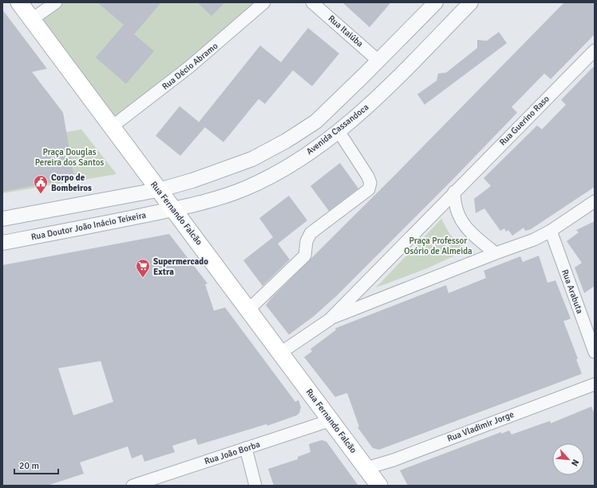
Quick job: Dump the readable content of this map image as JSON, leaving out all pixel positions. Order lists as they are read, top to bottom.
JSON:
{
  "streets": {
    "main road": ["Rua Fernando Falcão"],
    "street": [
      "Rua Itaiúba",
      "Rua Décio Abramo",
      "Rua Guerino Raso",
      "Avenida Cassandoca",
      "Rua Doutor João Inácio Teixeira",
      "Rua Arabuta",
      "Rua Vladimir Jorge",
      "Rua João Borba"
    ]
  },
  "crossings": [
    ["Rua Décio Abramo", "Rua Fernando Falcão"],
    ["Avenida Cassandoca", "Rua Fernando Falcão"],
    ["Avenida Cassandoca", "Rua Doutor João Inácio Teixeira"],
    ["Rua Fernando Falcão", "Rua Doutor João Inácio Teixeira"],
    ["Rua Fernando Falcão", "Rua Vladimir Jorge"],
    ["Rua Fernando Falcão", "Rua João Borba"]
  ],
  "parks": ["Praça Douglas Pereira dos Santos", "Praça Professor Osório de Almeida"],
  "places": {
    "public building": ["Corpo de Bombeiros"],
    "supermarket": ["Supermercado Extra"]
  },
  "scale_bar": "20 m",
  "north": "bottom right"
}
